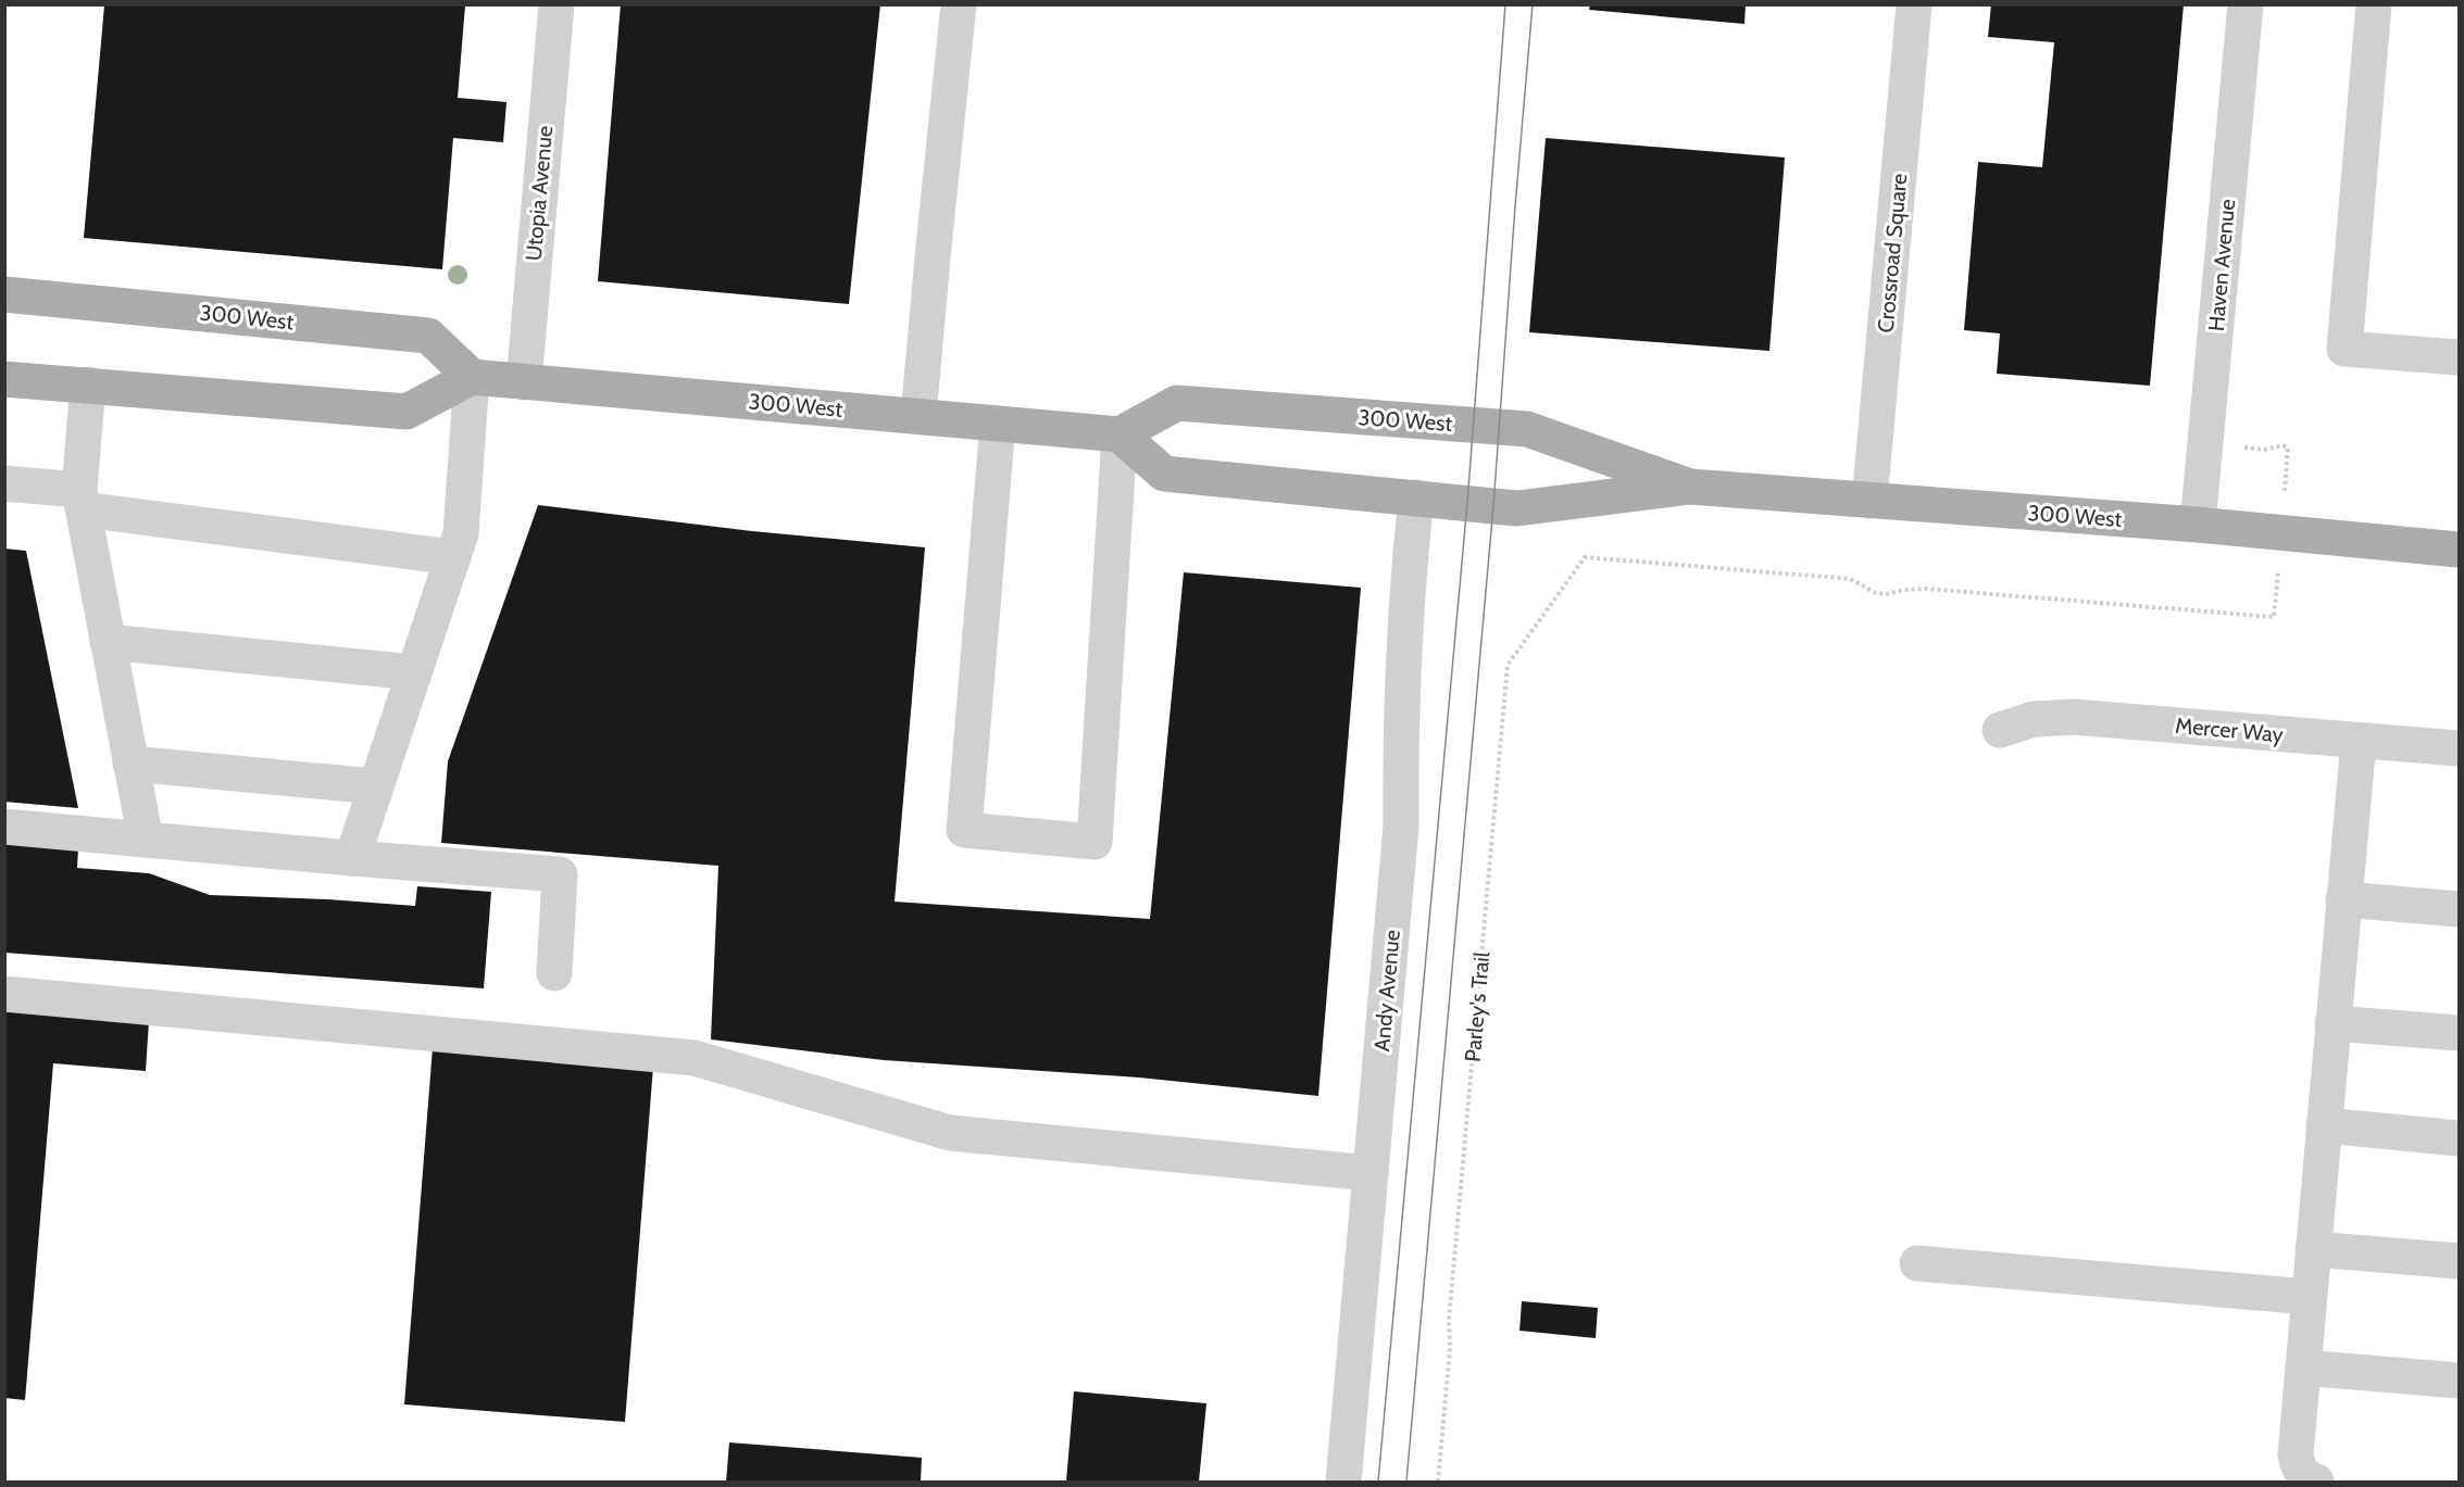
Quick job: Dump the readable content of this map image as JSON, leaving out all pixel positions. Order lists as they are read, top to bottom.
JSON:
{
  "streets": {
    "main road": ["300 West"],
    "street": [
      "Utopia Avenue",
      "Crossroad Square",
      "Haven Avenue",
      "Mercer Way",
      "Andy Avenue"
    ],
    "path": ["Parley's Trail"]
  },
  "crossings": [
    ["Utopia Avenue", "300 West"],
    ["Crossroad Square", "300 West"],
    ["Haven Avenue", "300 West"],
    ["300 West", "Andy Avenue"]
  ]
}
